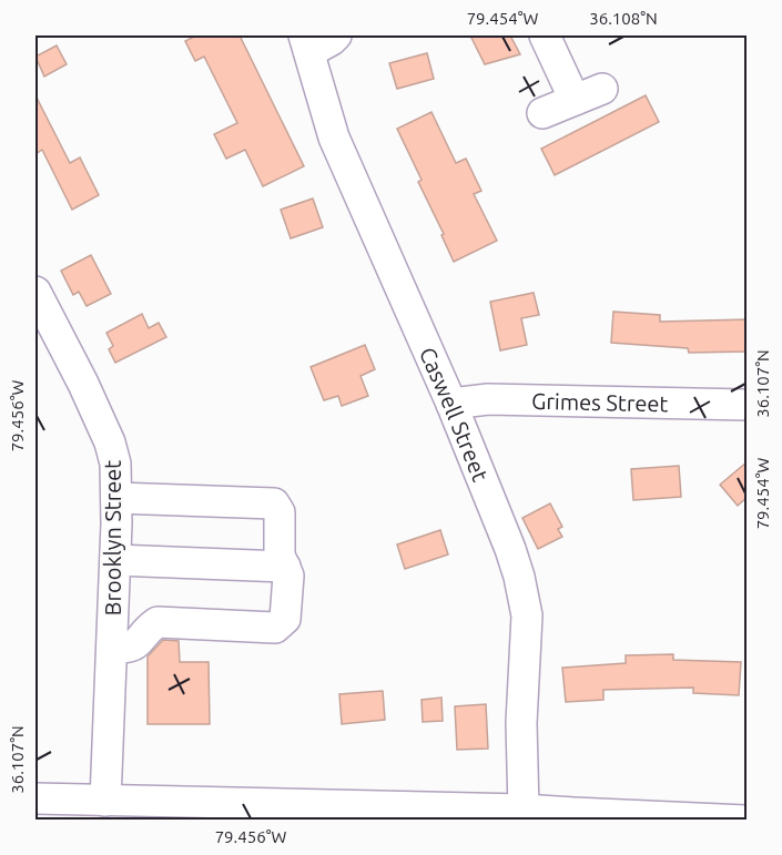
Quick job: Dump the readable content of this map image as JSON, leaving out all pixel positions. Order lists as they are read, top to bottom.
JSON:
{
  "streets": {
    "street": ["Grimes Street", "Caswell Street", "Brooklyn Street"]
  },
  "crossings": [
    ["Grimes Street", "Caswell Street"]
  ],
  "coordinates": [
    "79.454°W",
    "36.108°N",
    "36.107°N",
    "79.456°W"
  ]
}
